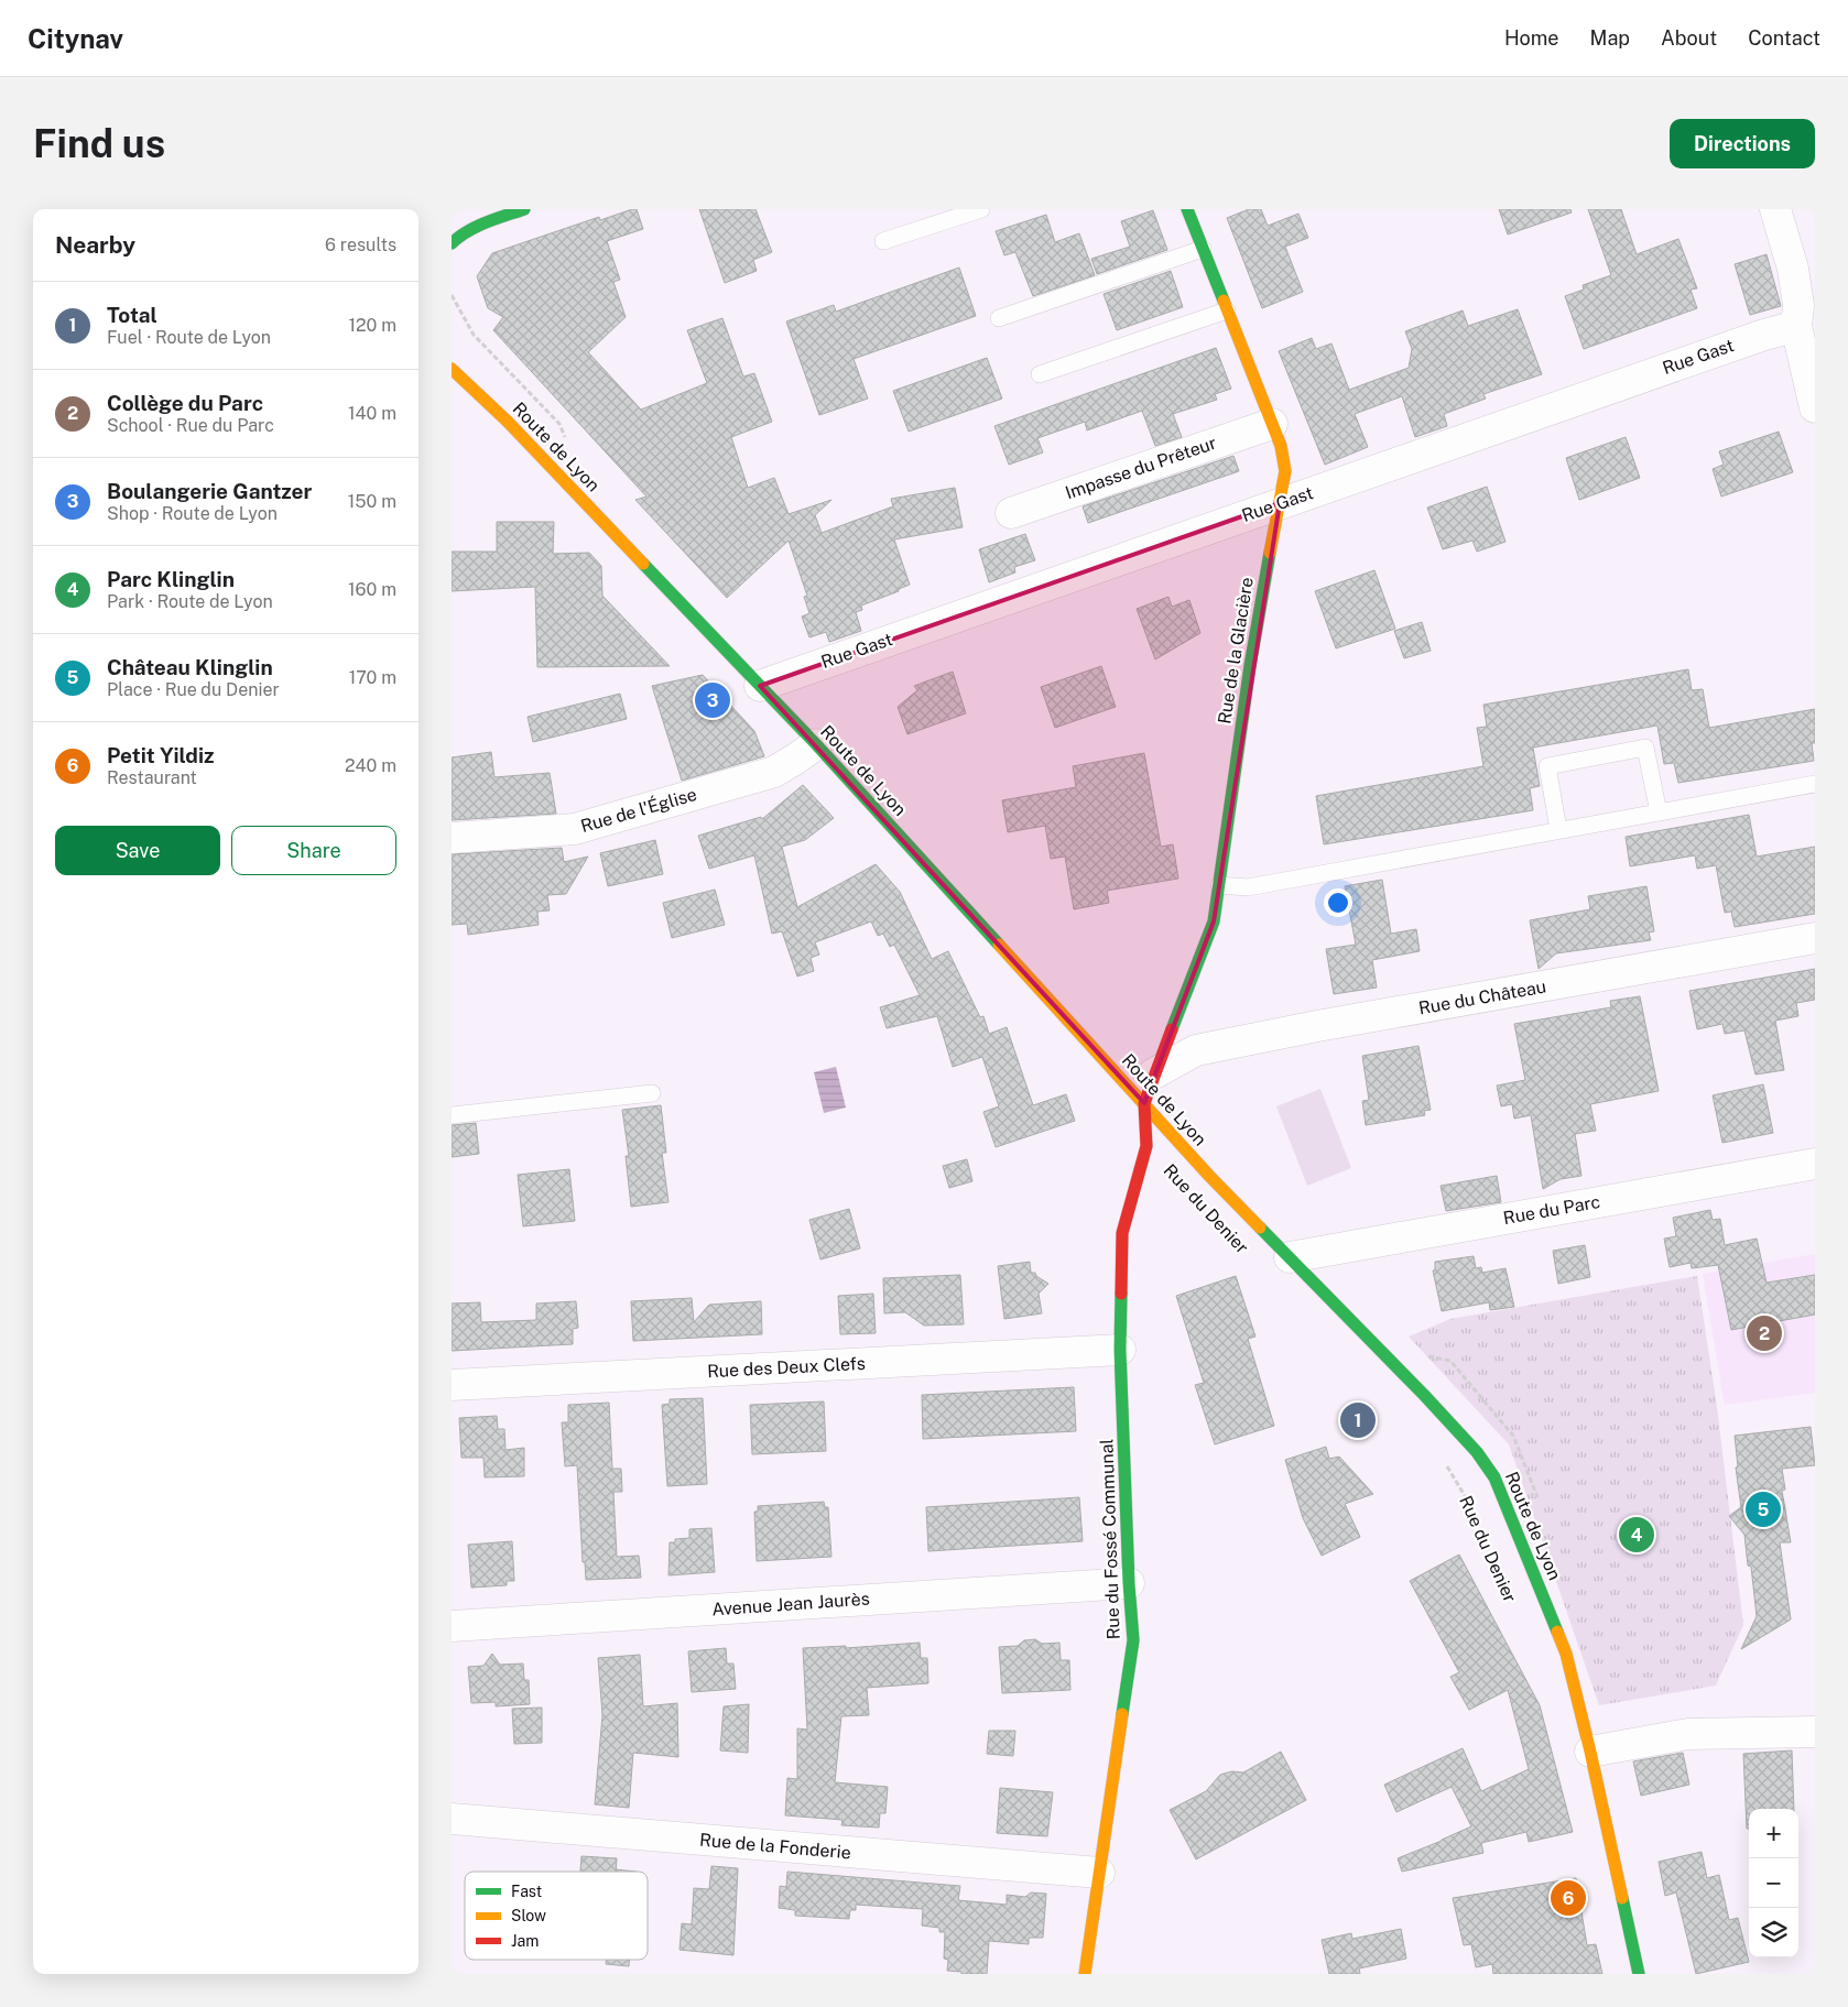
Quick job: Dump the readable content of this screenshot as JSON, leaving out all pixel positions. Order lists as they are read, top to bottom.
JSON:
{
  "streets": {
    "main road": ["Route de Lyon", "Rue de la Glacière", "Rue du Fossé Communal"],
    "street": [
      "Rue Gast",
      "Impasse du Prêteur",
      "Rue de l'Église",
      "Rue du Château",
      "Rue du Parc",
      "Rue des Deux Clefs",
      "Avenue Jean Jaurès",
      "Rue de la Fonderie"
    ],
    "path": ["Rue du Denier"]
  },
  "crossings": [
    ["Rue Gast", "Route de Lyon"],
    ["Rue Gast", "Rue de la Glacière"],
    ["Route de Lyon", "Rue de la Glacière"],
    ["Route de Lyon", "Rue de l'Église"],
    ["Route de Lyon", "Rue du Parc"],
    ["Route de Lyon", "Rue du Fossé Communal"],
    ["Impasse du Prêteur", "Rue de la Glacière"],
    ["Rue de la Glacière", "Rue du Château"],
    ["Rue de la Glacière", "Rue du Fossé Communal"],
    ["Rue des Deux Clefs", "Rue du Fossé Communal"],
    ["Rue du Fossé Communal", "Avenue Jean Jaurès"],
    ["Rue du Fossé Communal", "Rue de la Fonderie"]
  ],
  "legend": ["Fast", "Slow", "Jam"],
  "page": {
    "header": "Citynav",
    "nav": [
      "Home",
      "Map",
      "About",
      "Contact"
    ],
    "buttons": [
      "Directions",
      ["Save", "Share"]
    ],
    "title": "Find us",
    "heading": ["Nearby", "6 results"],
    "list": [
      {
        "mark": "1",
        "name": "Total",
        "note": "Fuel · Route de Lyon",
        "value": "120 m"
      },
      {
        "mark": "2",
        "name": "Collège du Parc",
        "note": "School · Rue du Parc",
        "value": "140 m"
      },
      {
        "mark": "3",
        "name": "Boulangerie Gantzer",
        "note": "Shop · Route de Lyon",
        "value": "150 m"
      },
      {
        "mark": "4",
        "name": "Parc Klinglin",
        "note": "Park · Route de Lyon",
        "value": "160 m"
      },
      {
        "mark": "5",
        "name": "Château Klinglin",
        "note": "Place · Rue du Denier",
        "value": "170 m"
      },
      {
        "mark": "6",
        "name": "Petit Yildiz",
        "note": "Restaurant",
        "value": "240 m"
      }
    ],
    "pins": [
      "3",
      "2",
      "1",
      "5",
      "4",
      "6"
    ],
    "map_buttons": ["+", "−"]
  }
}
